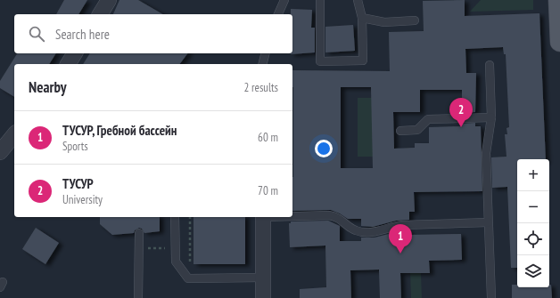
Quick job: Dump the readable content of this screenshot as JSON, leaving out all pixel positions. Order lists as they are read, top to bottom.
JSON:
{
  "page": {
    "search": "Search here",
    "heading": ["Nearby", "2 results"],
    "pins": ["2", "1"],
    "list": [
      {
        "mark": "1",
        "name": "ТУСУР, Гребной бассейн",
        "note": "Sports",
        "value": "60 m"
      },
      {
        "mark": "2",
        "name": "ТУСУР",
        "note": "University",
        "value": "70 m"
      }
    ],
    "map_buttons": ["+", "−"]
  }
}
